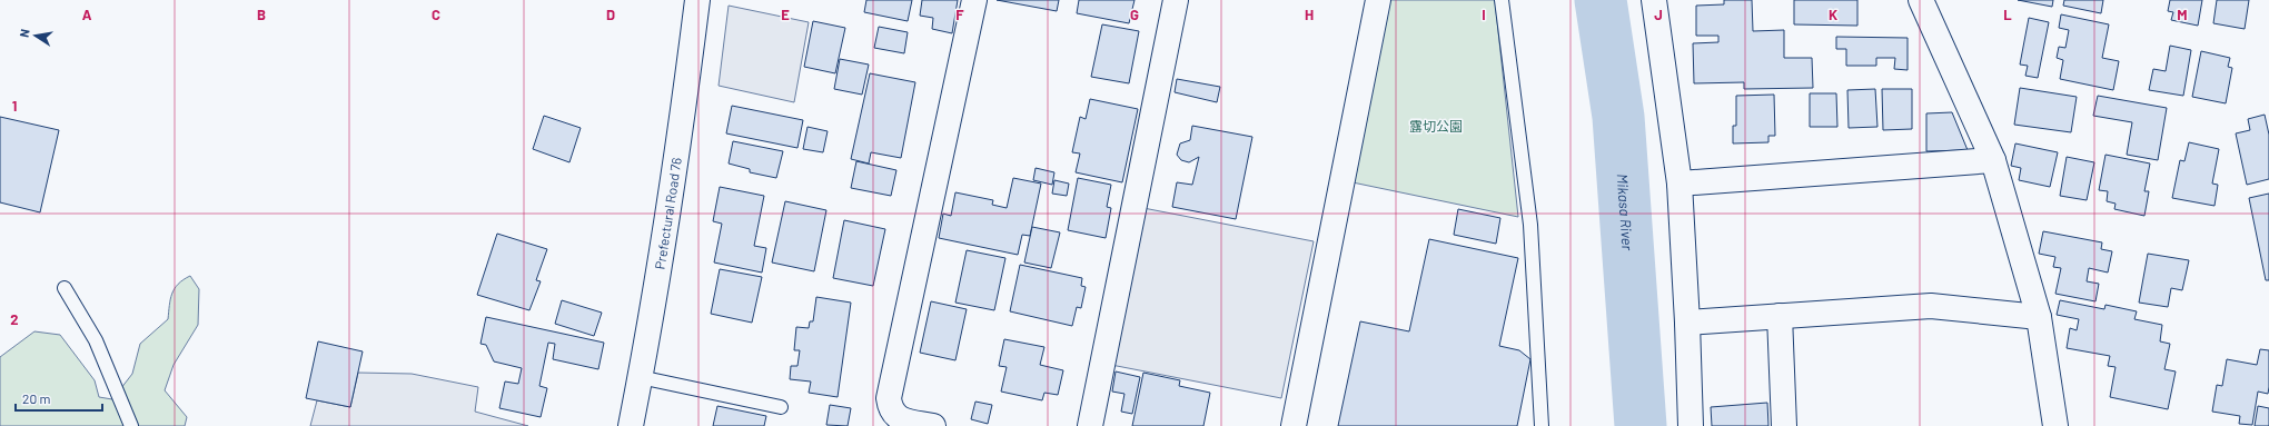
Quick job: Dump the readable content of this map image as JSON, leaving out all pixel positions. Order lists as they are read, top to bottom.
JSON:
{
  "streets": {
    "street": ["Prefectural Road 76"]
  },
  "water": ["Mikasa River"],
  "parks": ["露切公園"],
  "scale_bar": "20 m",
  "north": "left",
  "grid": {
    "columns": [
      "A",
      "B",
      "C",
      "D",
      "E",
      "F",
      "G",
      "H",
      "I",
      "J",
      "K",
      "L",
      "M"
    ],
    "rows": ["1", "2"]
  }
}
